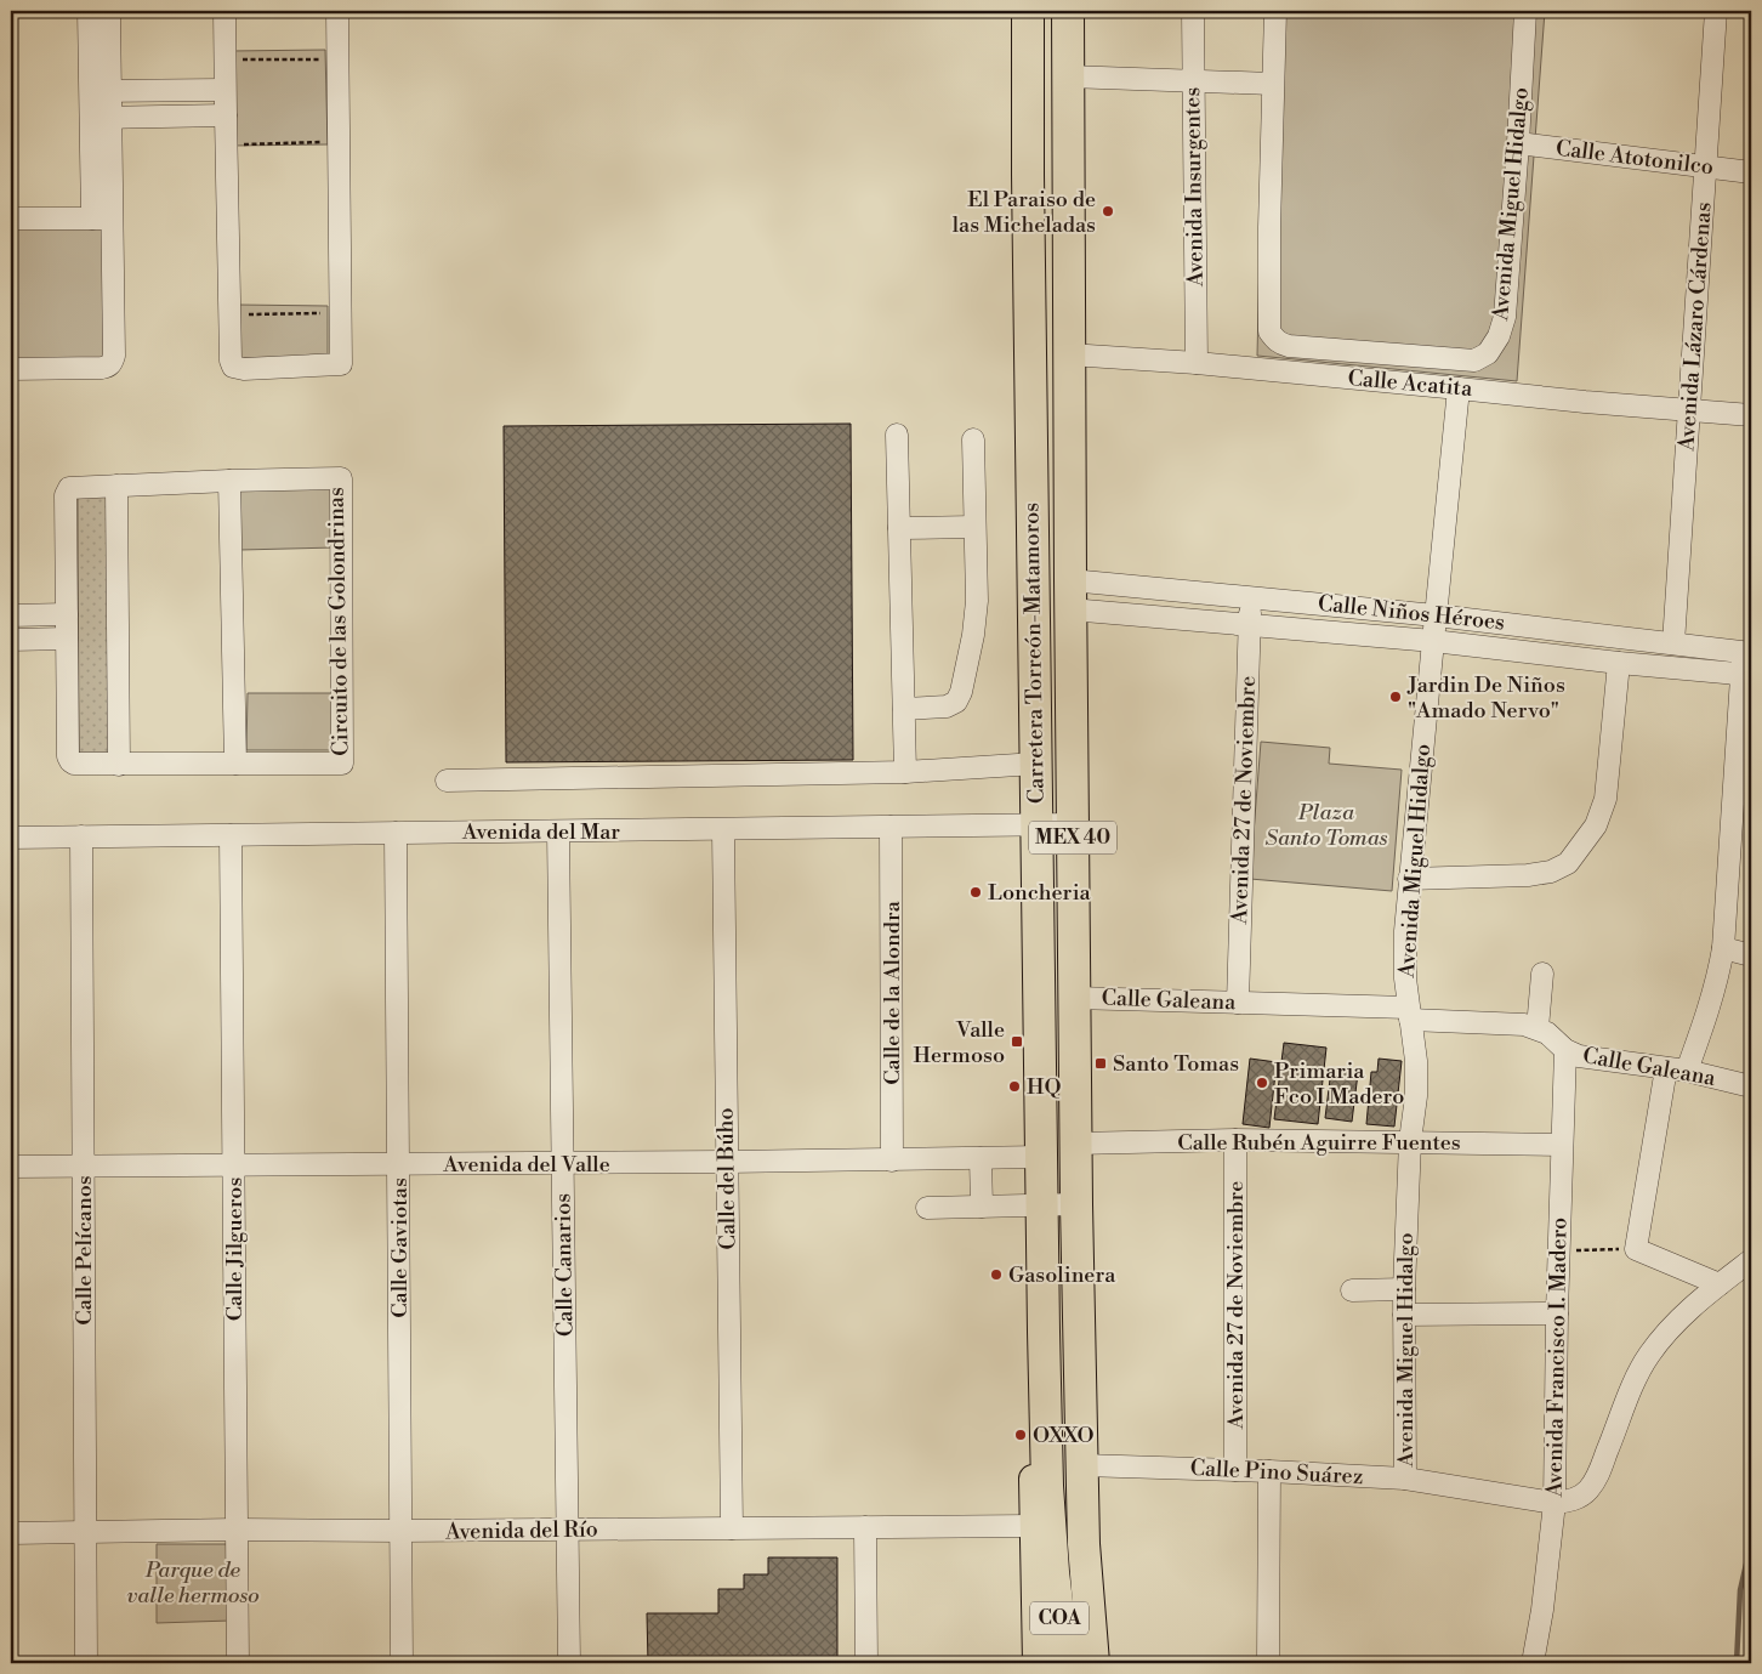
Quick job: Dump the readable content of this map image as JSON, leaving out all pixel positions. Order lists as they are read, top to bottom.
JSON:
{
  "streets": {
    "highway": ["Carretera Torreón-Matamoros", "MEX 40", "COA"],
    "street": [
      "Calle Atotonilco",
      "Avenida Insurgentes",
      "Avenida Miguel Hidalgo",
      "Avenida Lázaro Cárdenas",
      "Calle Acatita",
      "Calle Niños Héroes",
      "Circuito de las Golondrinas",
      "Avenida 27 de Noviembre",
      "Avenida del Mar",
      "Calle de la Alondra",
      "Calle Galeana",
      "Calle Rubén Aguirre Fuentes",
      "Avenida del Valle",
      "Calle del Búho",
      "Calle Gaviotas",
      "Calle Jilgueros",
      "Calle Pelícanos",
      "Calle Canarios",
      "Avenida Francisco I. Madero",
      "Calle Pino Suárez",
      "Avenida del Río"
    ]
  },
  "crossings": [
    ["Calle Atotonilco", "Avenida Miguel Hidalgo"],
    ["Calle Atotonilco", "Avenida Lázaro Cárdenas"],
    ["Avenida Insurgentes", "Calle Acatita"],
    ["Avenida Miguel Hidalgo", "Calle Acatita"],
    ["Avenida Miguel Hidalgo", "Calle Niños Héroes"],
    ["Avenida Miguel Hidalgo", "Calle Galeana"],
    ["Avenida Miguel Hidalgo", "Calle Rubén Aguirre Fuentes"],
    ["Avenida Miguel Hidalgo", "Calle Pino Suárez"],
    ["Avenida Lázaro Cárdenas", "Calle Acatita"],
    ["Avenida Lázaro Cárdenas", "Calle Niños Héroes"],
    ["Calle Acatita", "MEX 40"],
    ["Calle Niños Héroes", "Avenida 27 de Noviembre"],
    ["Calle Niños Héroes", "MEX 40"],
    ["Carretera Torreón-Matamoros", "Avenida del Mar"],
    ["Carretera Torreón-Matamoros", "Avenida del Valle"],
    ["Carretera Torreón-Matamoros", "COA"],
    ["Avenida 27 de Noviembre", "Calle Galeana"],
    ["Avenida 27 de Noviembre", "Calle Rubén Aguirre Fuentes"],
    ["Avenida 27 de Noviembre", "Calle Pino Suárez"],
    ["Avenida del Mar", "MEX 40"],
    ["Avenida del Mar", "Calle de la Alondra"],
    ["Avenida del Mar", "Calle del Búho"],
    ["Avenida del Mar", "Calle Gaviotas"],
    ["Avenida del Mar", "Calle Jilgueros"],
    ["Avenida del Mar", "Calle Pelícanos"],
    ["Avenida del Mar", "Calle Canarios"],
    ["MEX 40", "Calle Galeana"],
    ["MEX 40", "Calle Rubén Aguirre Fuentes"],
    ["MEX 40", "Calle Pino Suárez"],
    ["Calle de la Alondra", "Avenida del Valle"],
    ["Calle Galeana", "Avenida Francisco I. Madero"],
    ["Calle Rubén Aguirre Fuentes", "Avenida Francisco I. Madero"],
    ["Avenida del Valle", "Calle del Búho"],
    ["Avenida del Valle", "Calle Gaviotas"],
    ["Avenida del Valle", "Calle Jilgueros"],
    ["Avenida del Valle", "Calle Pelícanos"],
    ["Avenida del Valle", "Calle Canarios"],
    ["Calle del Búho", "Avenida del Río"],
    ["Calle Gaviotas", "Avenida del Río"],
    ["Calle Jilgueros", "Avenida del Río"],
    ["Calle Pelícanos", "Avenida del Río"],
    ["Calle Canarios", "Avenida del Río"],
    ["Avenida Francisco I. Madero", "Calle Pino Suárez"]
  ],
  "parks": ["Plaza Santo Tomas", "Parque de valle hermoso"],
  "places": {
    "other": [
      "El Paraiso de las Micheladas",
      "Jardin De Niños \"Amado Nervo\"",
      "Loncheria",
      "Primaria Fco I Madero",
      "HQ",
      "Gasolinera",
      "OXXO"
    ],
    "transit": ["Valle Hermoso", "Santo Tomas"]
  }
}
